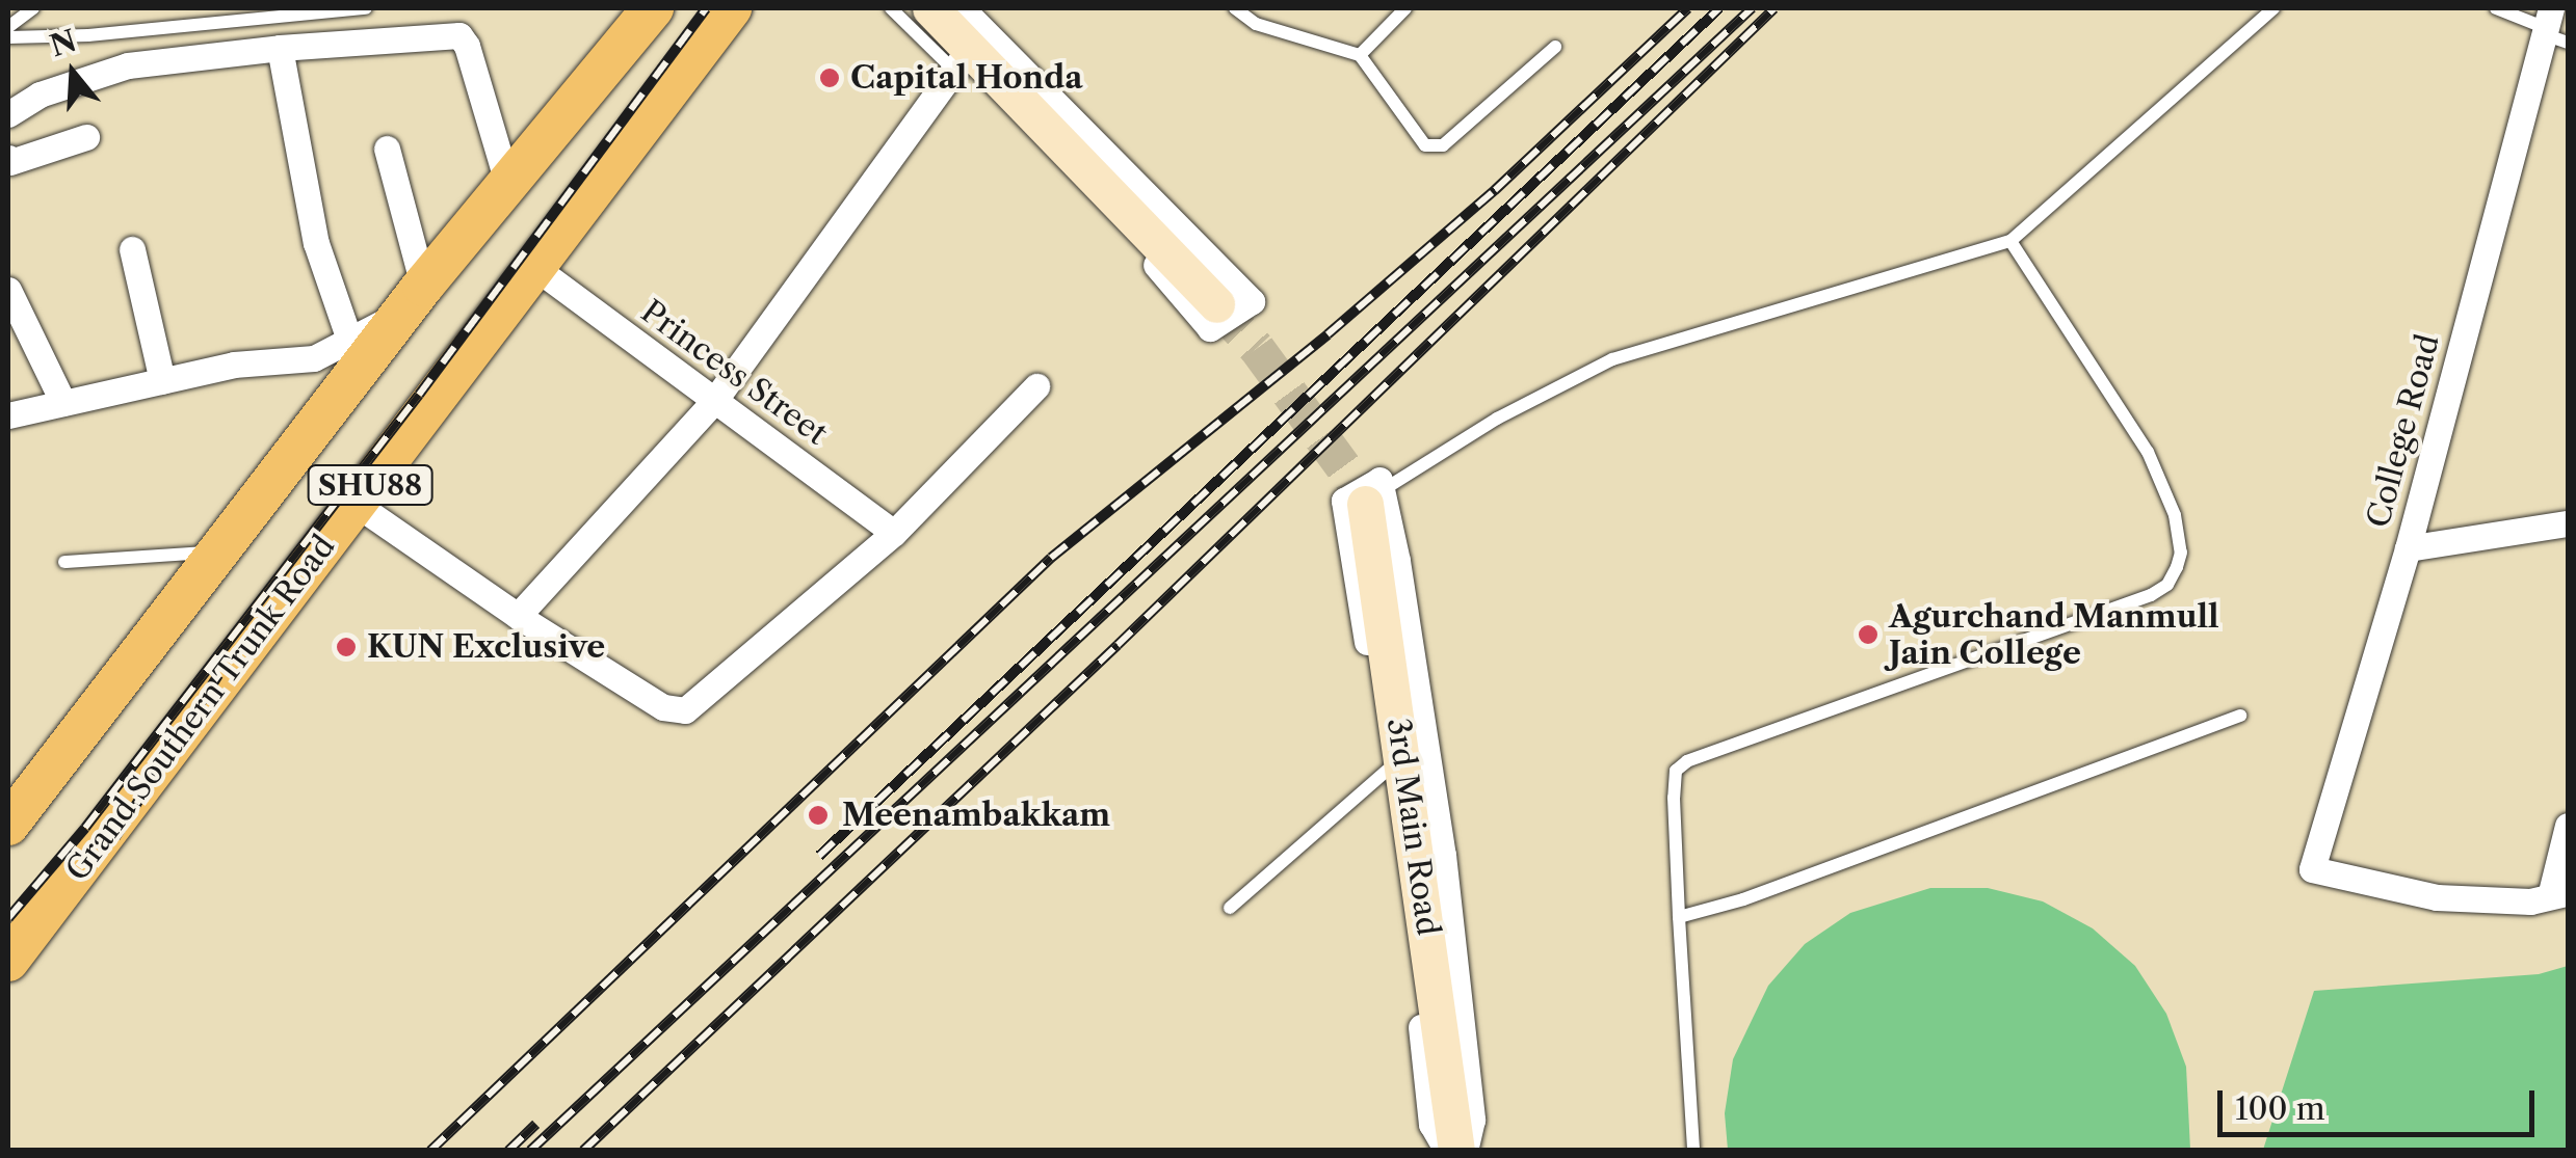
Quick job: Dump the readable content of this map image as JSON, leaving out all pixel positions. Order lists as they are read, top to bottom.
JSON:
{
  "streets": {
    "main road": ["SHU88", "Grand Southern Trunk Road"],
    "street": ["Princess Street", "College Road", "3rd Main Road"]
  },
  "crossings": [
    ["Princess Street", "Grand Southern Trunk Road"]
  ],
  "places": [
    "Capital Honda",
    "Agurchand Manmull Jain College",
    "KUN Exclusive",
    "Meenambakkam"
  ],
  "scale_bar": "100 m",
  "north": "top"
}
